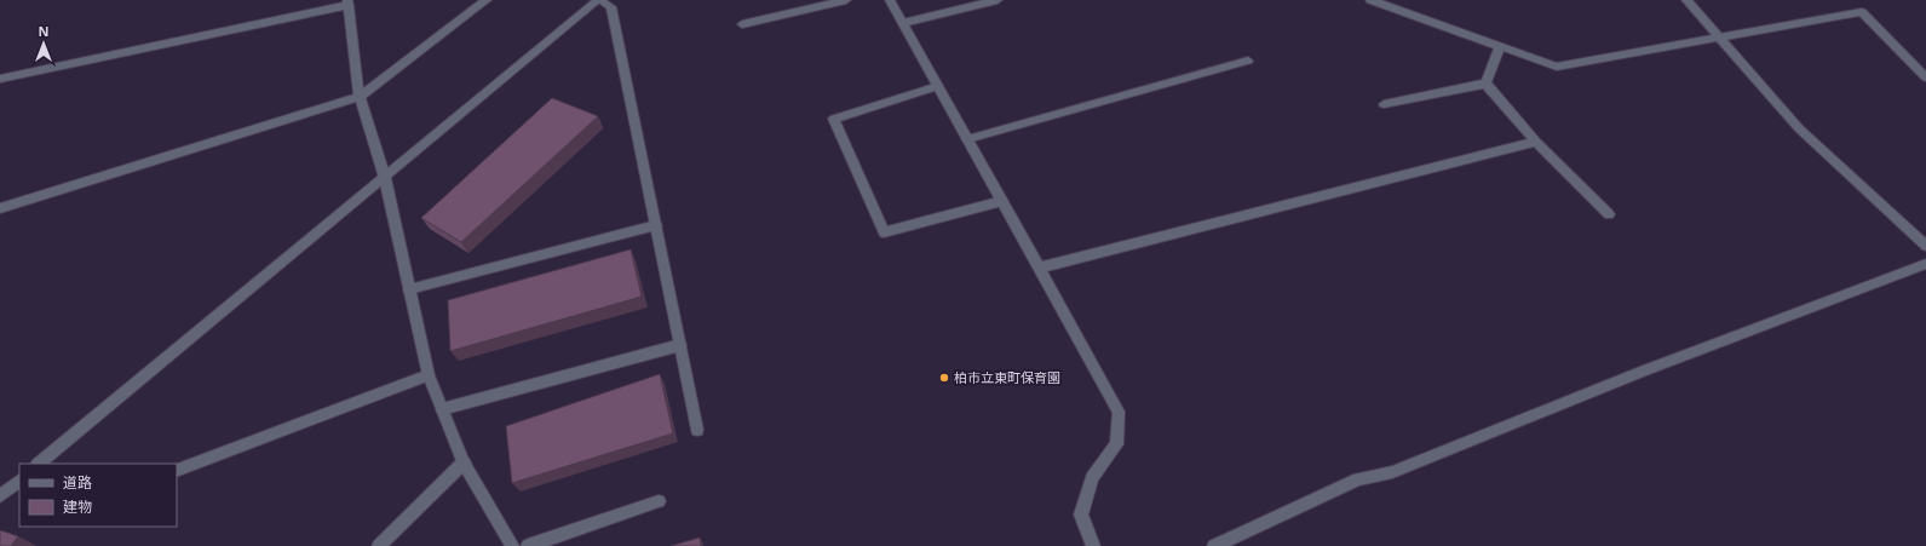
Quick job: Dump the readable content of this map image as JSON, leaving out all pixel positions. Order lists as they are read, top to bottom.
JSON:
{
  "places": ["柏市立東町保育園"],
  "legend": ["道路", "建物"],
  "north": "top"
}
